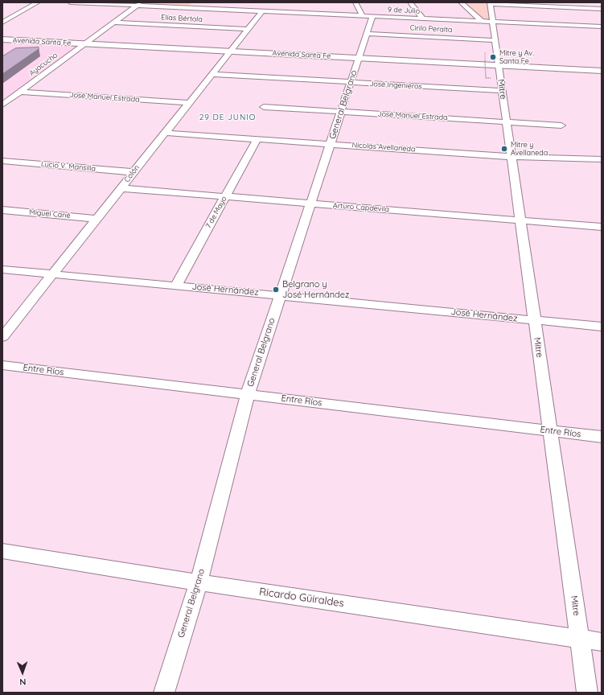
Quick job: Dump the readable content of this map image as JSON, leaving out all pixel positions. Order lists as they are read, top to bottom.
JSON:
{
  "streets": {
    "main road": ["Avenida Santa Fe"],
    "street": [
      "9 de Julio",
      "Elías Bértola",
      "Cirilo Peralta",
      "Ayacucho",
      "José Ingenieros",
      "Mitre",
      "José Manuel Estrada",
      "General Belgrano",
      "Nicolás Avellaneda",
      "Lucio V. Mansilla",
      "Colón",
      "Arturo Capdevila",
      "7 de Mayo",
      "Miguel Cané",
      "José Hernández",
      "Entre Ríos",
      "Ricardo Güiraldes"
    ]
  },
  "crossings": [
    ["9 de Julio", "Ayacucho"],
    ["9 de Julio", "Mitre"],
    ["9 de Julio", "General Belgrano"],
    ["9 de Julio", "Colón"],
    ["Elías Bértola", "Ayacucho"],
    ["Elías Bértola", "Colón"],
    ["Cirilo Peralta", "Mitre"],
    ["Cirilo Peralta", "General Belgrano"],
    ["Avenida Santa Fe", "Ayacucho"],
    ["Avenida Santa Fe", "Mitre"],
    ["Avenida Santa Fe", "General Belgrano"],
    ["Avenida Santa Fe", "Colón"],
    ["Ayacucho", "José Manuel Estrada"],
    ["José Ingenieros", "Mitre"],
    ["José Ingenieros", "General Belgrano"],
    ["José Ingenieros", "Colón"],
    ["Mitre", "José Manuel Estrada"],
    ["Mitre", "Nicolás Avellaneda"],
    ["Mitre", "Arturo Capdevila"],
    ["Mitre", "José Hernández"],
    ["Mitre", "Entre Ríos"],
    ["Mitre", "Ricardo Güiraldes"],
    ["José Manuel Estrada", "General Belgrano"],
    ["José Manuel Estrada", "Colón"],
    ["General Belgrano", "Nicolás Avellaneda"],
    ["General Belgrano", "Arturo Capdevila"],
    ["General Belgrano", "José Hernández"],
    ["General Belgrano", "Entre Ríos"],
    ["General Belgrano", "Ricardo Güiraldes"],
    ["Nicolás Avellaneda", "Colón"],
    ["Nicolás Avellaneda", "7 de Mayo"],
    ["Lucio V. Mansilla", "Colón"],
    ["Colón", "Arturo Capdevila"],
    ["Colón", "Miguel Cané"],
    ["Colón", "José Hernández"],
    ["Arturo Capdevila", "7 de Mayo"],
    ["7 de Mayo", "José Hernández"]
  ],
  "districts": ["29 DE JUNIO"],
  "places": ["Mitre y Av. Santa Fe", "Mitre y Avellaneda", "Belgrano y José Hernández"],
  "north": "bottom"
}
